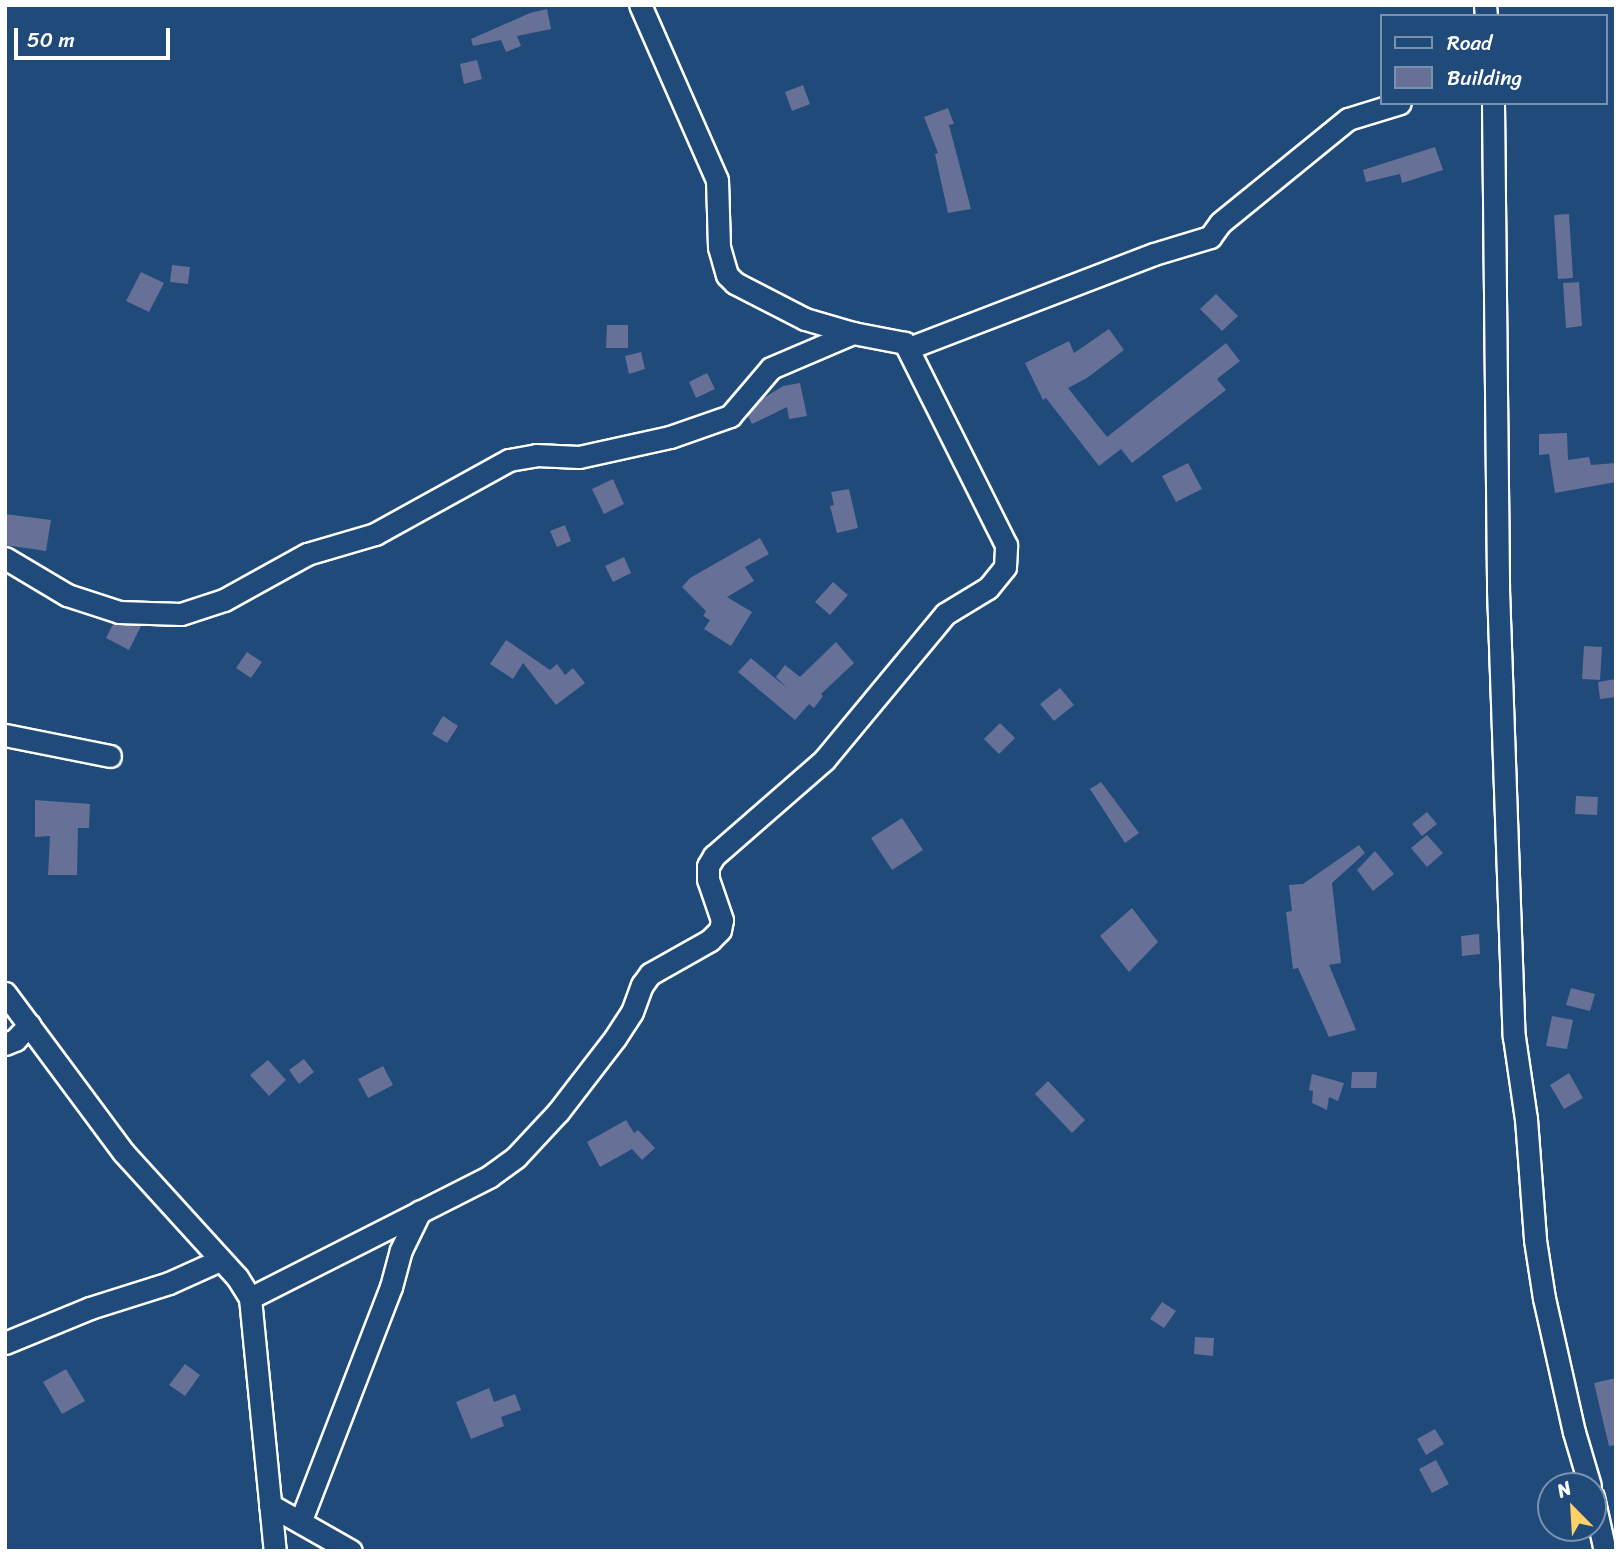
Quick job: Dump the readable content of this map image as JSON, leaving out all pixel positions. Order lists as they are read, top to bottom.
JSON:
{
  "legend": ["Road", "Building"],
  "scale_bar": "50 m",
  "north": "top left"
}
